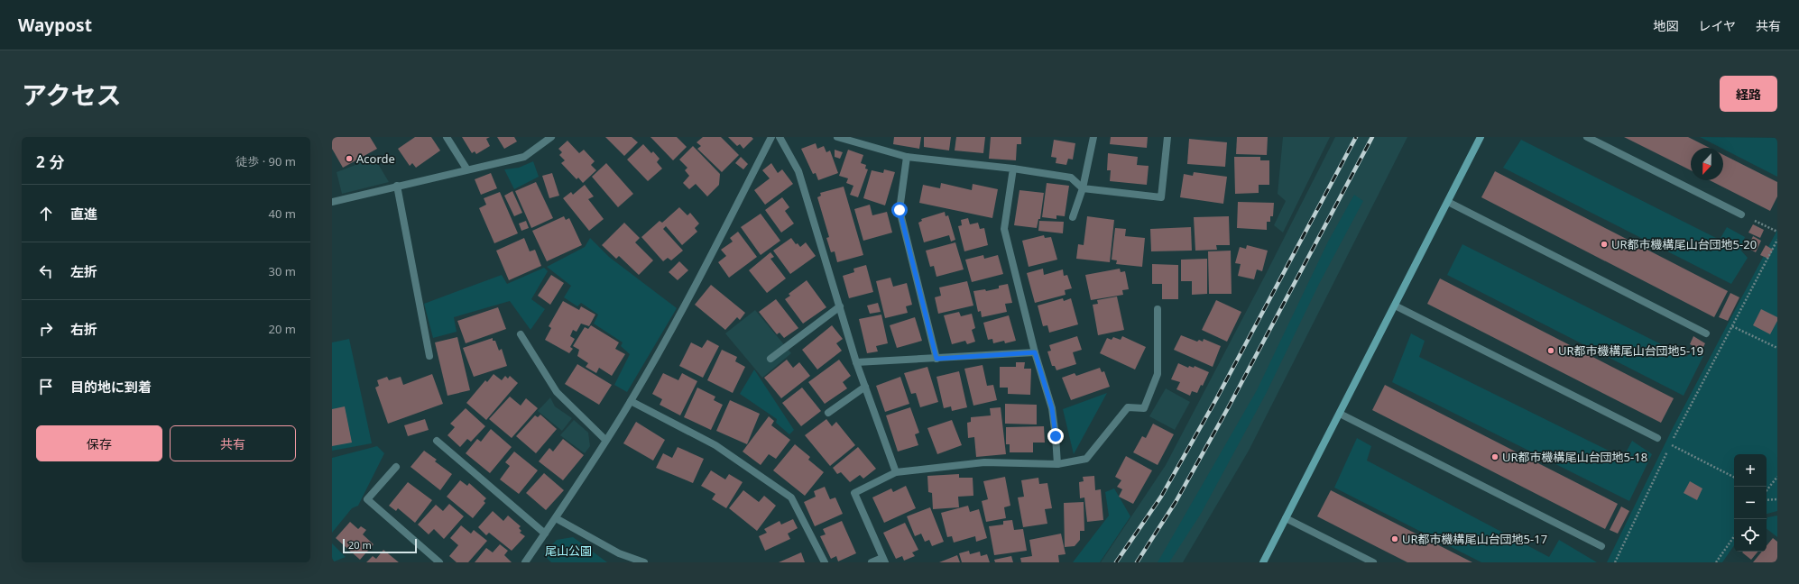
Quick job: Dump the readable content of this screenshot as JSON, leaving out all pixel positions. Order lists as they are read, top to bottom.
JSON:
{
  "parks": ["尾山公園"],
  "places": [
    "Acorde",
    "UR都市機構尾山台団地5-20",
    "UR都市機構尾山台団地5-19",
    "UR都市機構尾山台団地5-18",
    "UR都市機構尾山台団地5-17"
  ],
  "scale_bar": "20 m",
  "north": "bottom",
  "page": {
    "header": "Waypost",
    "nav": ["地図", "レイヤ", "共有"],
    "title": "アクセス",
    "buttons": [
      "経路",
      ["保存", "共有"]
    ],
    "heading": ["2 分", "徒歩 · 90 m"],
    "list": [
      ["直進", "40 m"],
      ["左折", "30 m"],
      ["右折", "20 m"],
      "目的地に到着"
    ],
    "map_buttons": ["+", "−"],
    "scale": "20 m"
  }
}
